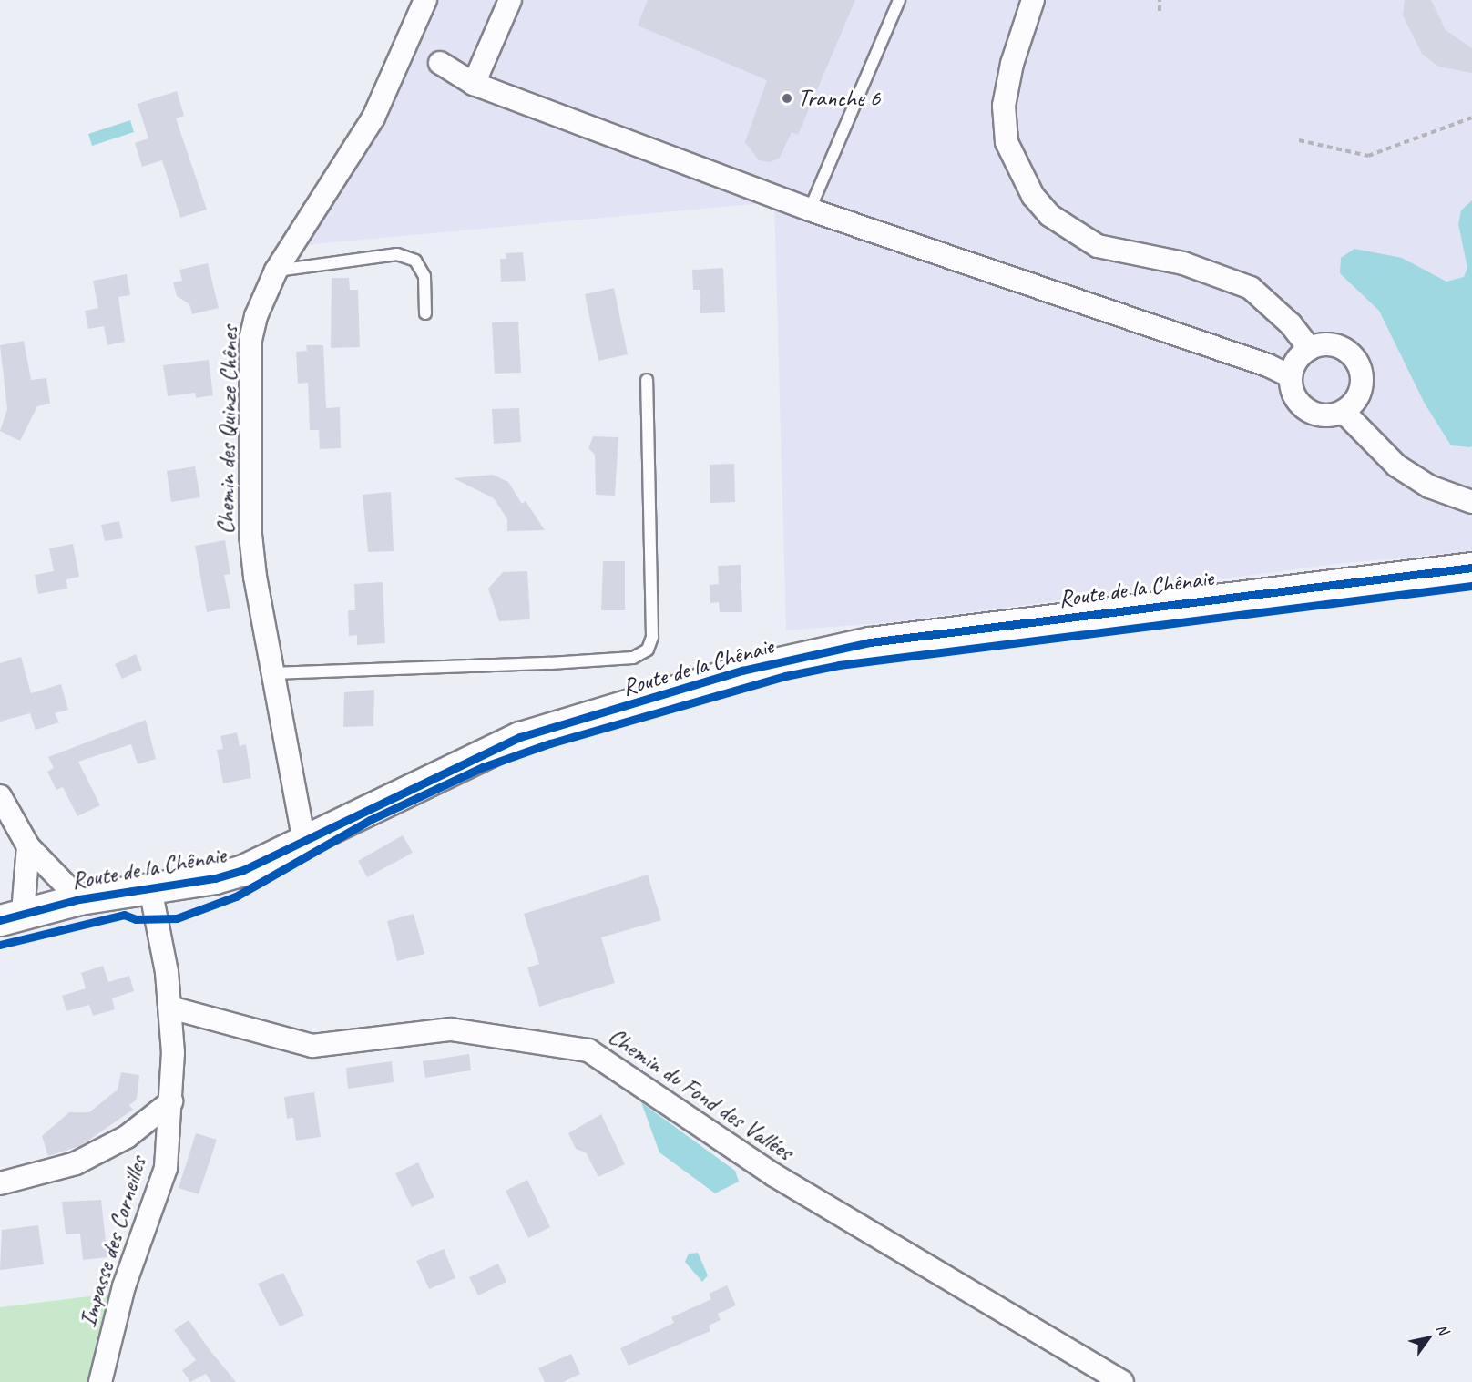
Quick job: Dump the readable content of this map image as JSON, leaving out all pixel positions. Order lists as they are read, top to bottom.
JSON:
{
  "streets": {
    "street": [
      "Chemin des Quinze Chênes",
      "Route de la Chênaie",
      "Chemin du Fond des Vallées",
      "Impasse des Corneilles"
    ]
  },
  "crossings": [
    ["Chemin des Quinze Chênes", "Route de la Chênaie"],
    ["Route de la Chênaie", "Impasse des Corneilles"],
    ["Chemin du Fond des Vallées", "Impasse des Corneilles"]
  ],
  "places": ["Tranche 6"],
  "north": "top right"
}
